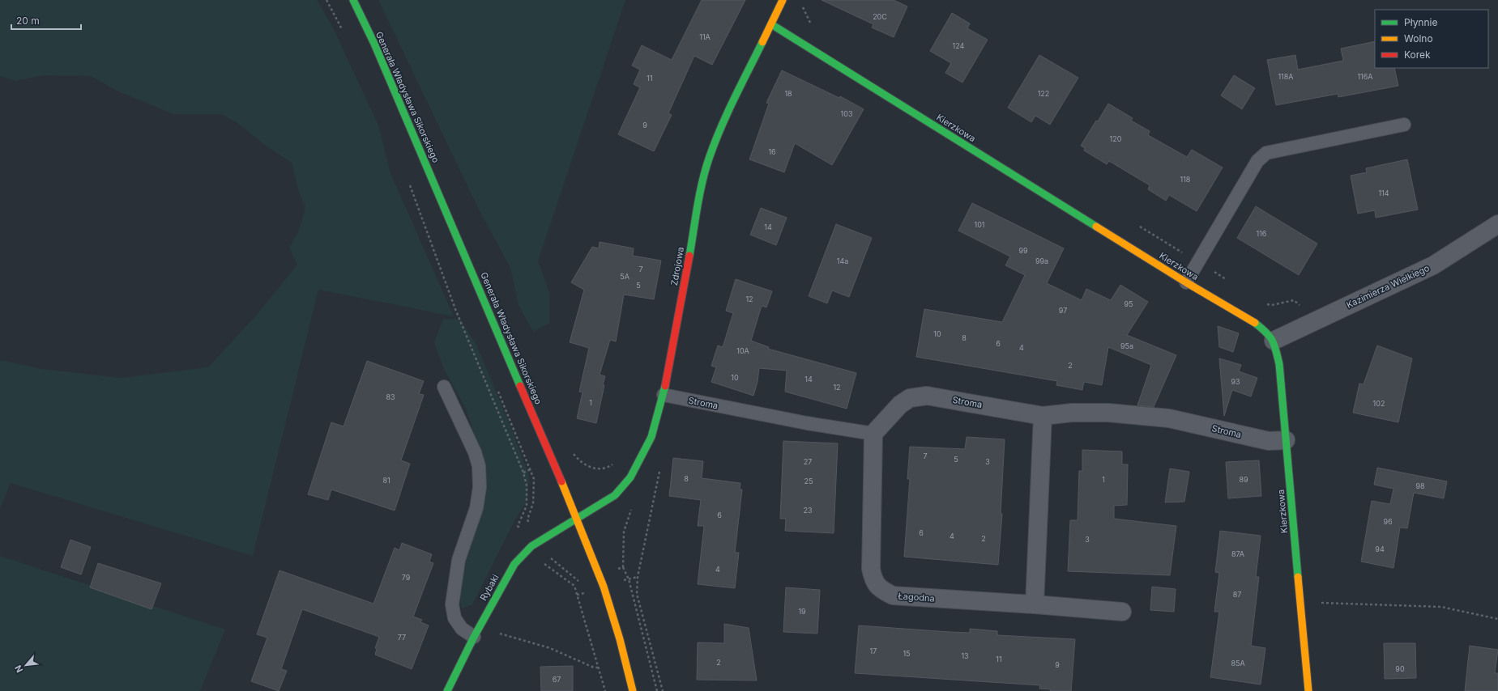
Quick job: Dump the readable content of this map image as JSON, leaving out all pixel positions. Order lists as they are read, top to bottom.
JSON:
{
  "streets": {
    "street": [
      "Generała Władysława Sikorskiego",
      "Kierzkowa",
      "Zdrojowa",
      "Kazimierza Wielkiego",
      "Stroma",
      "Rybaki",
      "Łagodna"
    ]
  },
  "crossings": [
    ["Generała Władysława Sikorskiego", "Zdrojowa"],
    ["Generała Władysława Sikorskiego", "Rybaki"],
    ["Kierzkowa", "Zdrojowa"],
    ["Kierzkowa", "Kazimierza Wielkiego"],
    ["Kierzkowa", "Stroma"],
    ["Zdrojowa", "Stroma"],
    ["Zdrojowa", "Rybaki"],
    ["Stroma", "Łagodna"]
  ],
  "house_numbers": [
    "20C",
    "11A",
    "124",
    "118A",
    "116A",
    "11",
    "18",
    "122",
    "103",
    "9",
    "120",
    "16",
    "118",
    "114",
    "101",
    "14",
    "116",
    "99",
    "14a",
    "99a",
    "7",
    "5A",
    "5",
    "12",
    "95",
    "97",
    "10",
    "8",
    "6",
    "95a",
    "4",
    "10A",
    "2",
    "10",
    "14",
    "93",
    "12",
    "83",
    "1",
    "102",
    "7",
    "5",
    "27",
    "3",
    "8",
    "1",
    "89",
    "81",
    "25",
    "98",
    "23",
    "6",
    "96",
    "6",
    "4",
    "2",
    "3",
    "94",
    "87A",
    "4",
    "79",
    "87",
    "19",
    "77",
    "17",
    "15",
    "13",
    "11",
    "2",
    "85A",
    "9",
    "90",
    "67"
  ],
  "legend": ["Płynnie", "Wolno", "Korek"],
  "scale_bar": "20 m",
  "north": "bottom left"
}
